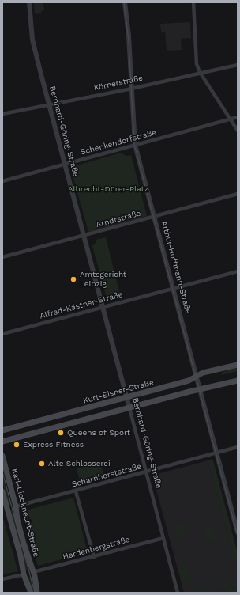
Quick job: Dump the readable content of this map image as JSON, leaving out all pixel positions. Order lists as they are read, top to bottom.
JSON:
{
  "streets": {
    "main road": ["Kurt-Eisner-Straße", "Karl-Liebknecht-Straße"],
    "street": [
      "Körnerstraße",
      "Bernhard-Göring-Straße",
      "Schenkendorfstraße",
      "Arndtstraße",
      "Arthur-Hoffmann-Straße",
      "Alfred-Kästner-Straße",
      "Scharnhorststraße",
      "Hardenbergstraße"
    ]
  },
  "crossings": [
    ["Körnerstraße", "Bernhard-Göring-Straße"],
    ["Körnerstraße", "Arthur-Hoffmann-Straße"],
    ["Bernhard-Göring-Straße", "Schenkendorfstraße"],
    ["Bernhard-Göring-Straße", "Arndtstraße"],
    ["Bernhard-Göring-Straße", "Alfred-Kästner-Straße"],
    ["Bernhard-Göring-Straße", "Kurt-Eisner-Straße"],
    ["Bernhard-Göring-Straße", "Scharnhorststraße"],
    ["Bernhard-Göring-Straße", "Hardenbergstraße"],
    ["Schenkendorfstraße", "Arthur-Hoffmann-Straße"],
    ["Arndtstraße", "Arthur-Hoffmann-Straße"],
    ["Arthur-Hoffmann-Straße", "Alfred-Kästner-Straße"],
    ["Arthur-Hoffmann-Straße", "Kurt-Eisner-Straße"],
    ["Arthur-Hoffmann-Straße", "Scharnhorststraße"],
    ["Scharnhorststraße", "Karl-Liebknecht-Straße"],
    ["Karl-Liebknecht-Straße", "Hardenbergstraße"]
  ],
  "parks": ["Albrecht-Dürer-Platz"],
  "places": [
    "Amtsgericht Leipzig",
    "Queens of Sport",
    "Express Fitness",
    "Alte Schlosserei"
  ]
}
